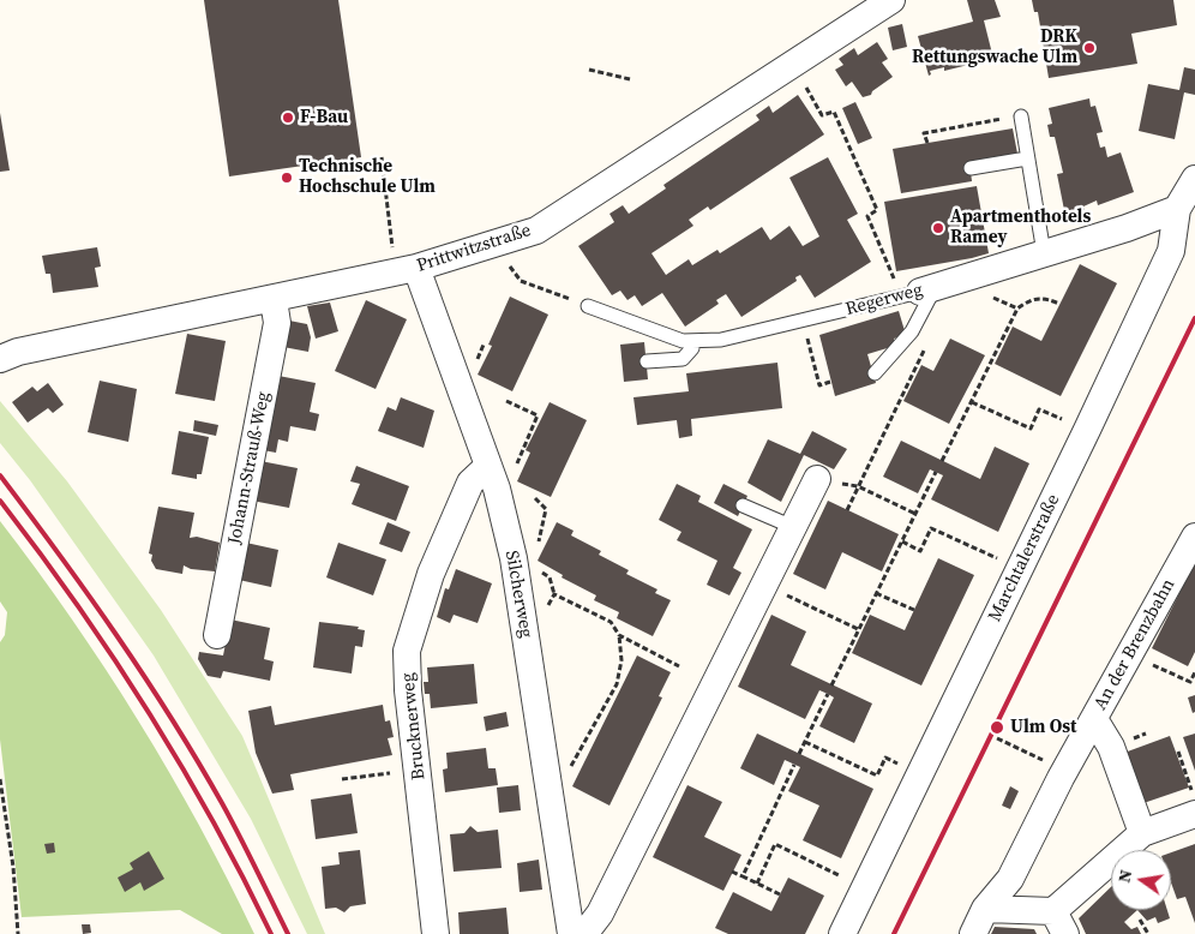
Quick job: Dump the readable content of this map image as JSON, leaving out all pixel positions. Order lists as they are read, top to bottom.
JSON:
{
  "streets": {
    "street": [
      "Prittwitzstraße",
      "Regerweg",
      "Johann-Strauß-Weg",
      "Marchtalerstraße",
      "Silcherweg",
      "An der Brenzbahn",
      "Brucknerweg"
    ]
  },
  "crossings": [
    ["Prittwitzstraße", "Johann-Strauß-Weg"],
    ["Prittwitzstraße", "Silcherweg"],
    ["Regerweg", "Marchtalerstraße"],
    ["Silcherweg", "Brucknerweg"]
  ],
  "places": [
    "DRK Rettungswache Ulm",
    "F-Bau",
    "Technische Hochschule Ulm",
    "Apartmenthotels Ramey",
    "Ulm Ost"
  ],
  "north": "left"
}
